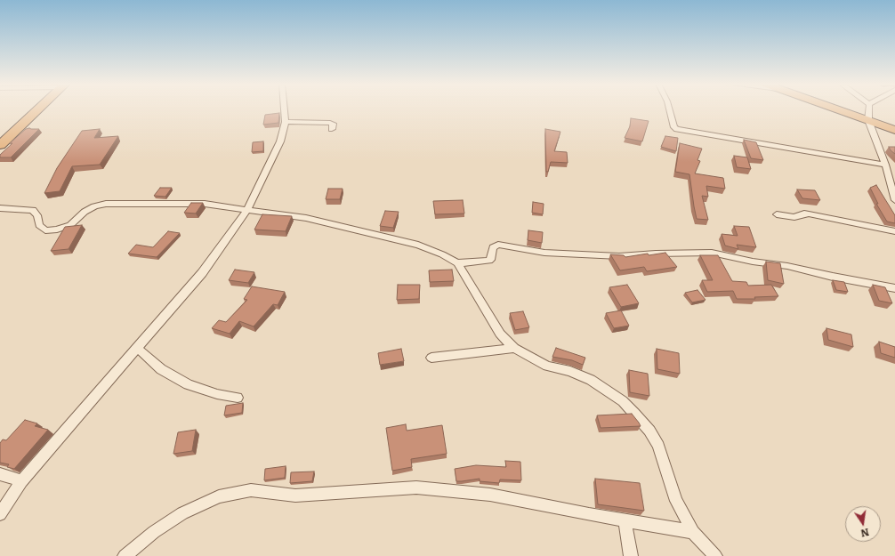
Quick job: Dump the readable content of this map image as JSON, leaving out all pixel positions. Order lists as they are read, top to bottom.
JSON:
{
  "north": "bottom"
}
